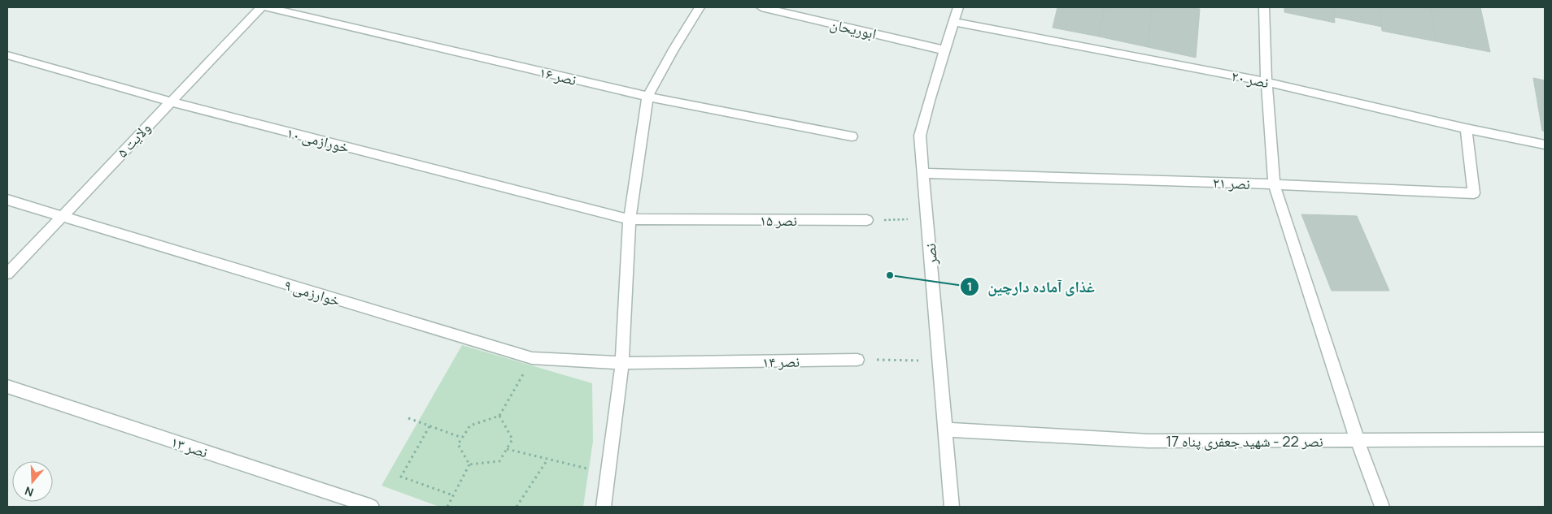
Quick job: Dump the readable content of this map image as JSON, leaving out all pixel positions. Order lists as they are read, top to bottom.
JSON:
{
  "streets": {
    "street": [
      "ابوریحان",
      "نصر ۱۶",
      "نصر ۲۰",
      "ولایت ۵",
      "خورازمی ۱۰",
      "نصر ۲۱",
      "نصر ۱۵",
      "نصر",
      "خوارزمی ۹",
      "نصر ۱۴",
      "نصر 22 - شهید جعفری پناه 17",
      "نصر ۱۳"
    ]
  },
  "crossings": [
    ["ابوریحان", "نصر"],
    ["نصر ۲۰", "نصر ۲۱"],
    ["نصر ۲۰", "نصر"],
    ["ولایت ۵", "خورازمی ۱۰"],
    ["ولایت ۵", "خوارزمی ۹"],
    ["خورازمی ۱۰", "نصر ۱۵"],
    ["نصر ۲۱", "نصر"],
    ["نصر", "نصر 22 - شهید جعفری پناه 17"],
    ["خوارزمی ۹", "نصر ۱۴"]
  ],
  "places": ["غذای آماده دارچین"],
  "north": "bottom"
}
